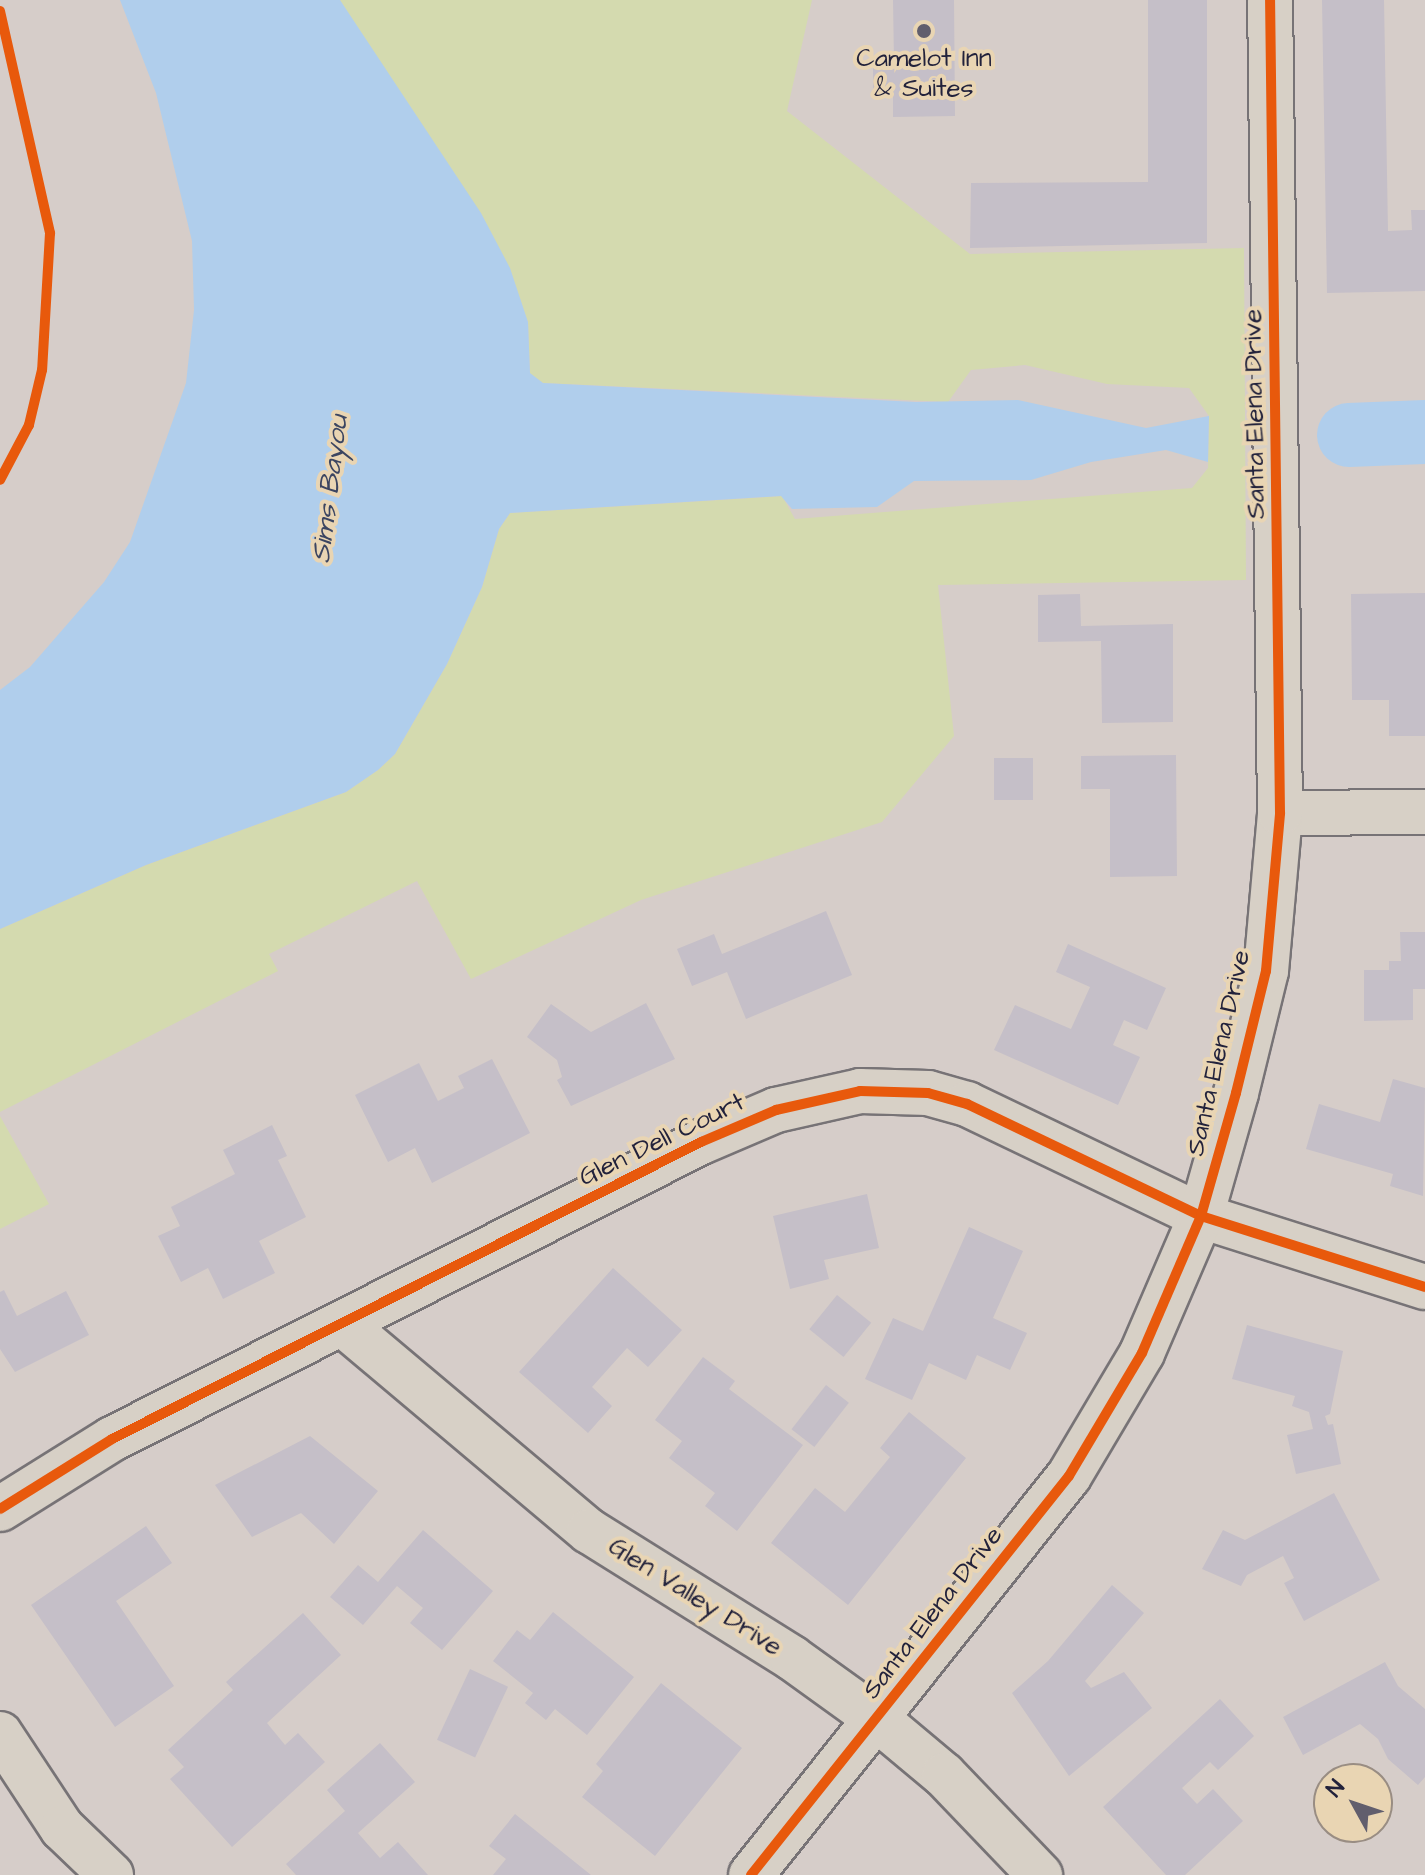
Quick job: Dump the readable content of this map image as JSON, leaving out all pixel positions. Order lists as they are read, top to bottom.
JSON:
{
  "streets": {
    "street": ["Santa Elena Drive", "Glen Dell Court", "Glen Valley Drive"]
  },
  "crossings": [
    ["Santa Elena Drive", "Glen Dell Court"],
    ["Santa Elena Drive", "Glen Valley Drive"],
    ["Glen Dell Court", "Glen Valley Drive"]
  ],
  "water": ["Sims Bayou"],
  "places": ["Camelot Inn & Suites"],
  "north": "top left"
}
